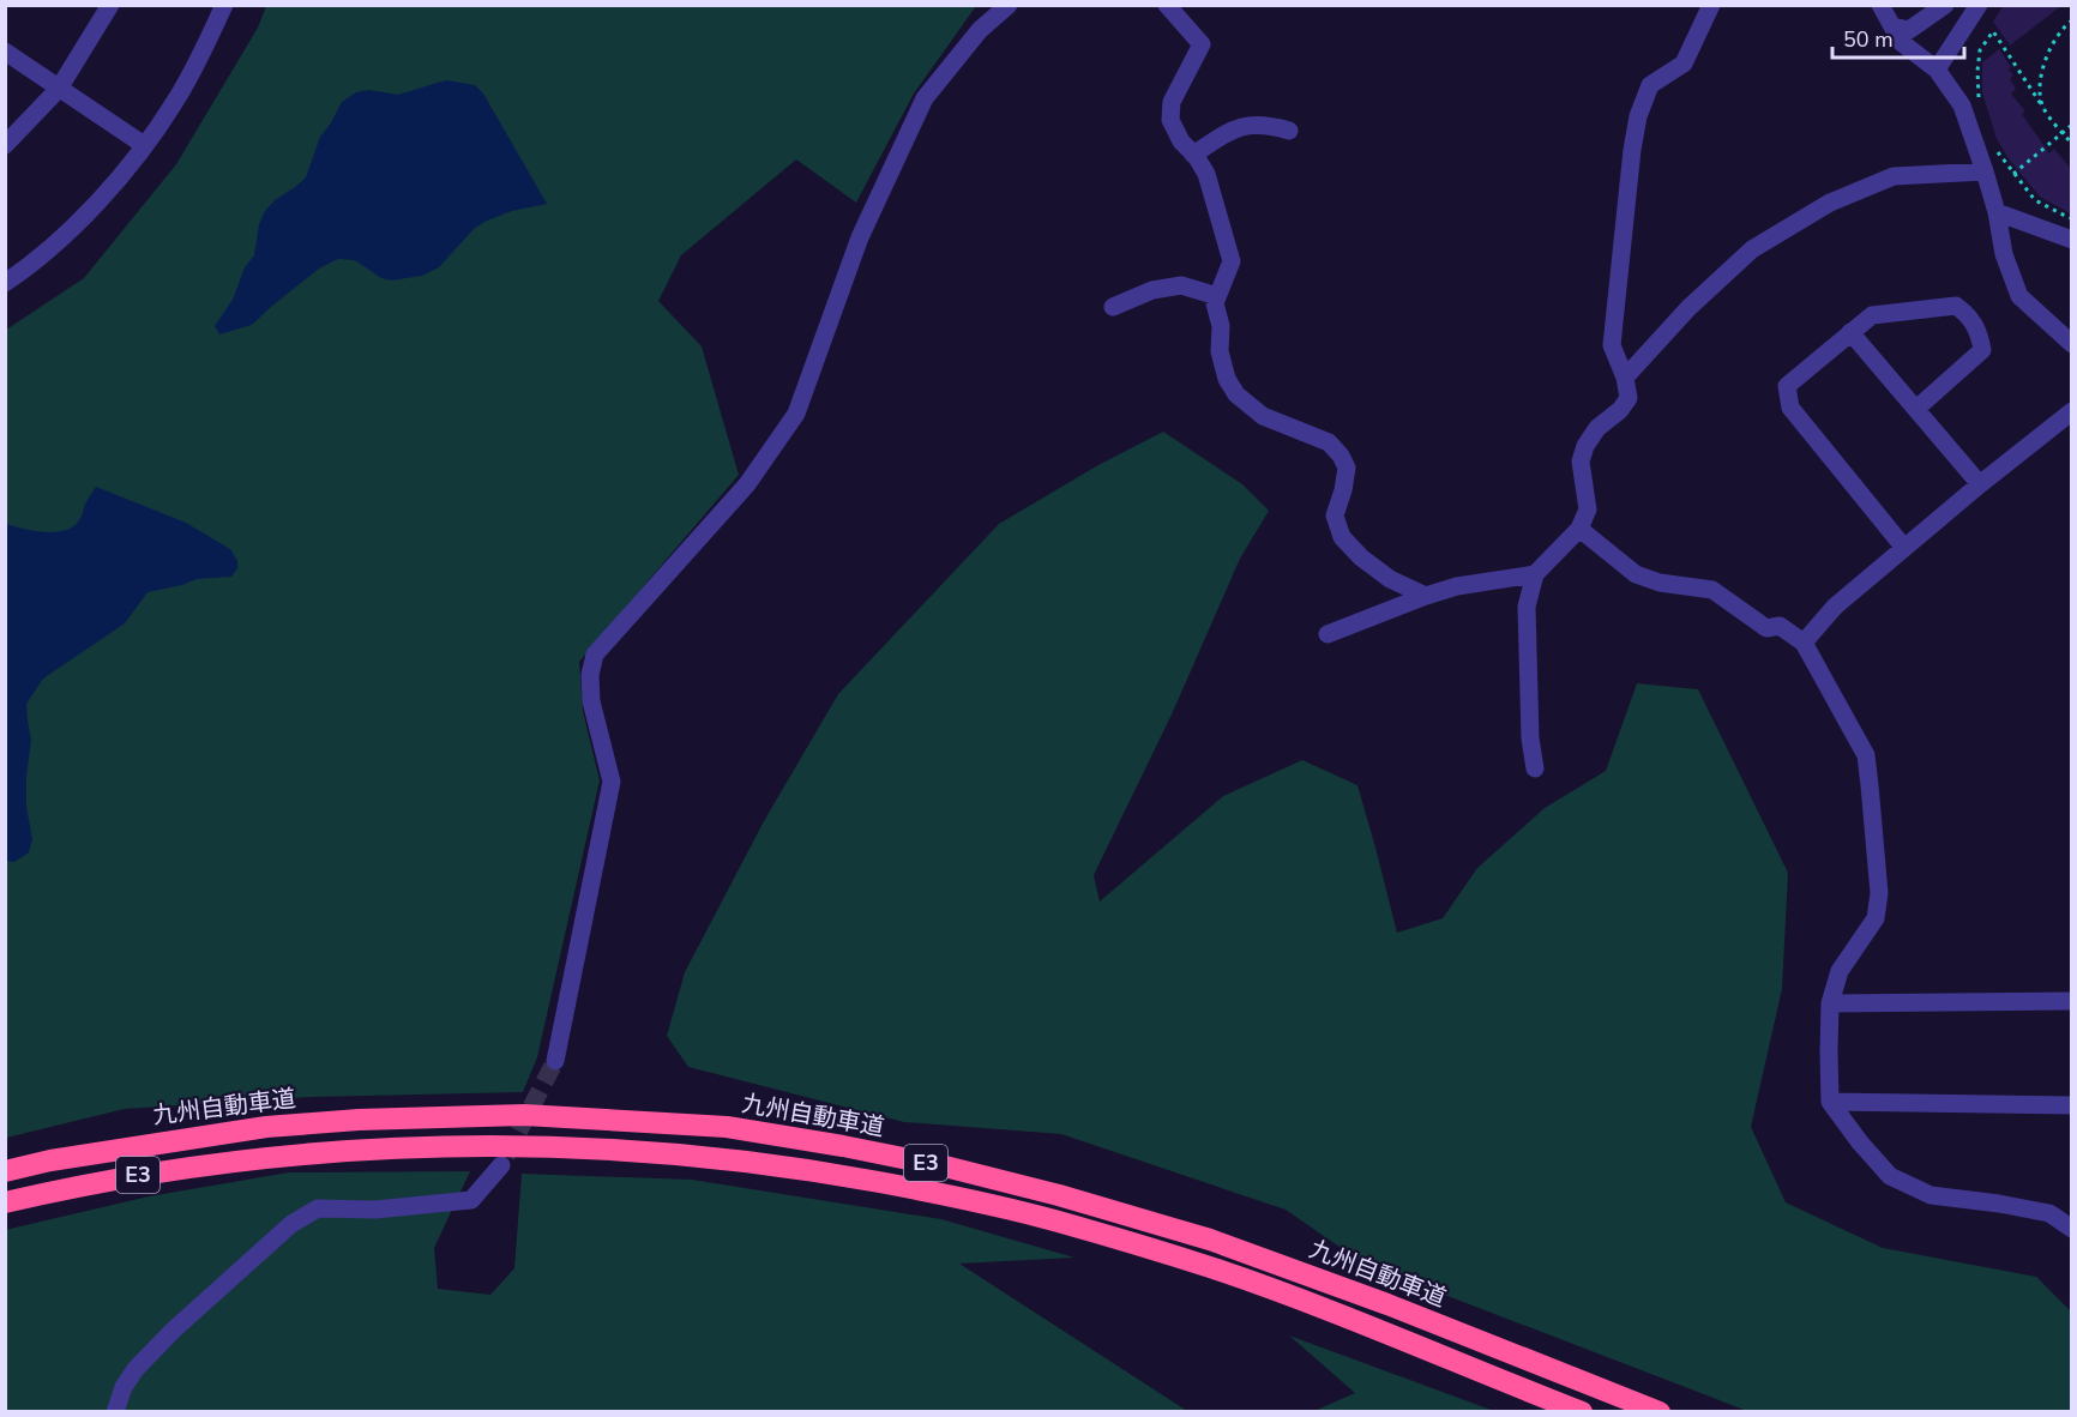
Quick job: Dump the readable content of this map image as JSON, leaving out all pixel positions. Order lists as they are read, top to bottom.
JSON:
{
  "streets": {
    "highway": ["九州自動車道", "E3"]
  },
  "scale_bar": "50 m"
}
